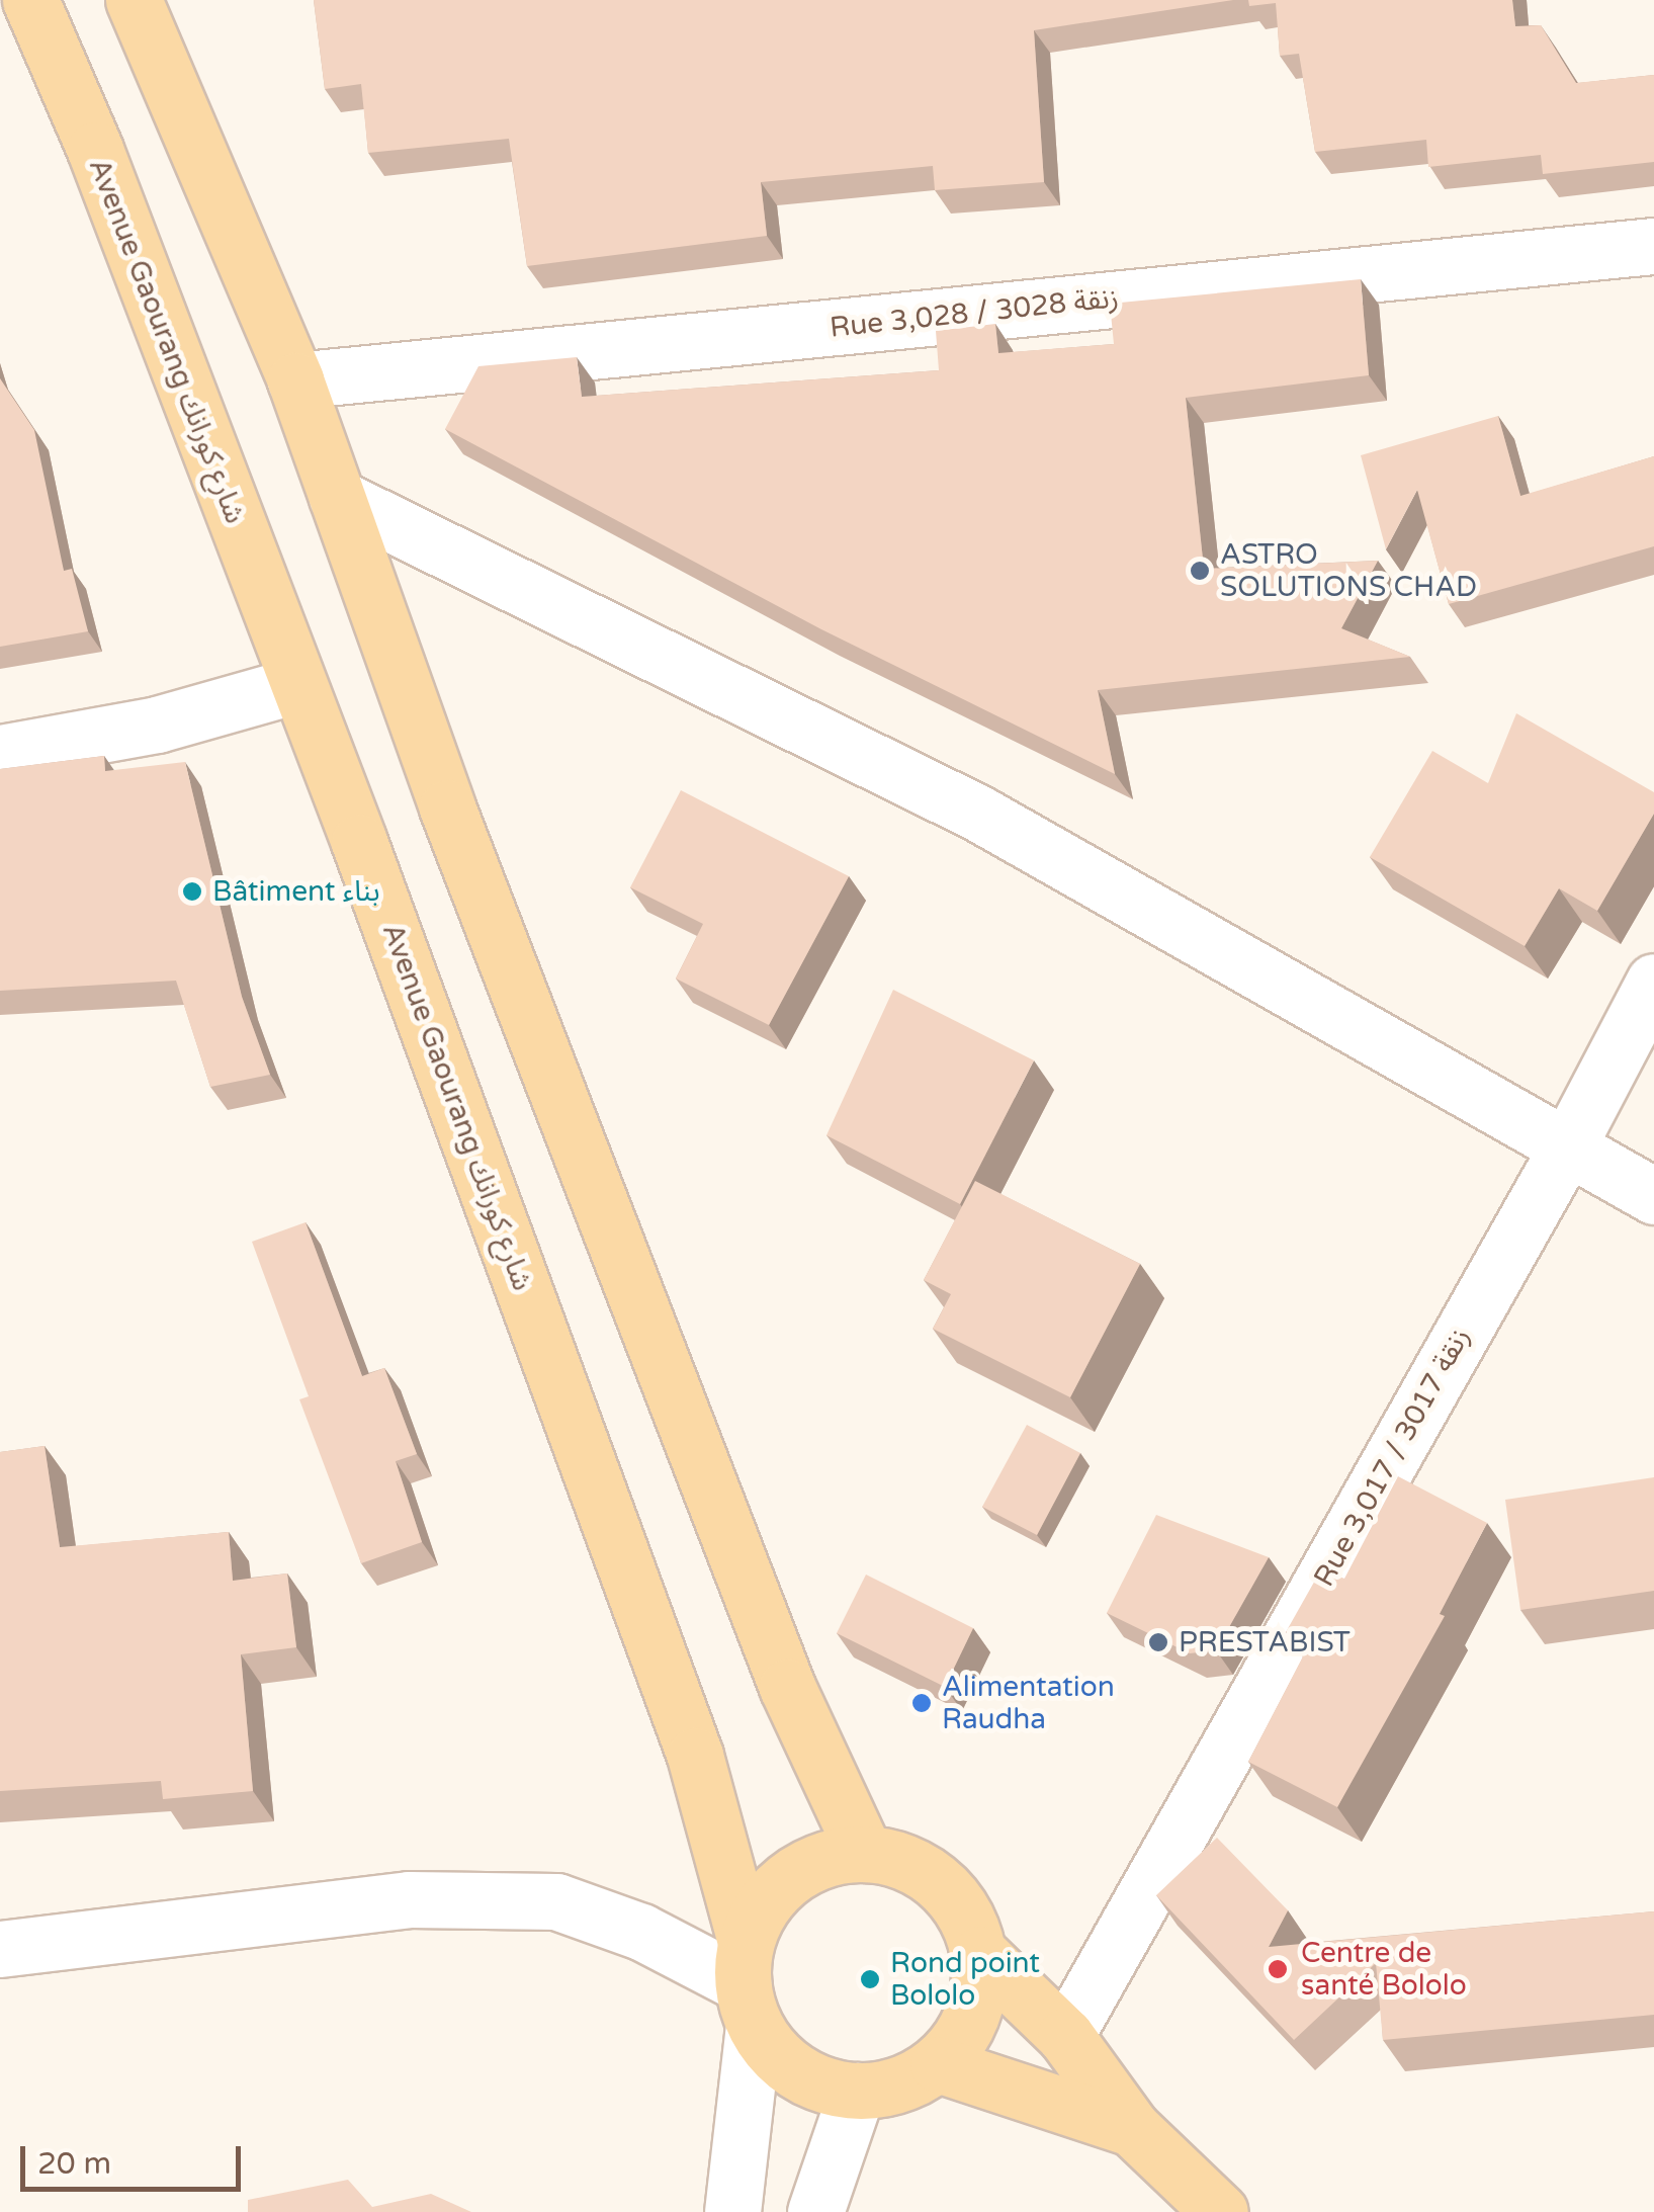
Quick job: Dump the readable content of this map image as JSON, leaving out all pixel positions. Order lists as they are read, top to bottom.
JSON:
{
  "streets": {
    "main road": ["Avenue Gaourang شارع كورانك"],
    "street": ["Rue 3,028 / زنقة 3028", "Rue 3,017 / زنقة 3017"]
  },
  "places": [
    "ASTRO SOLUTIONS CHAD",
    "Bâtiment بناء",
    "PRESTABIST",
    "Alimentation Raudha",
    "Centre de santé Bololo",
    "Rond point Bololo"
  ],
  "scale_bar": "20 m"
}
